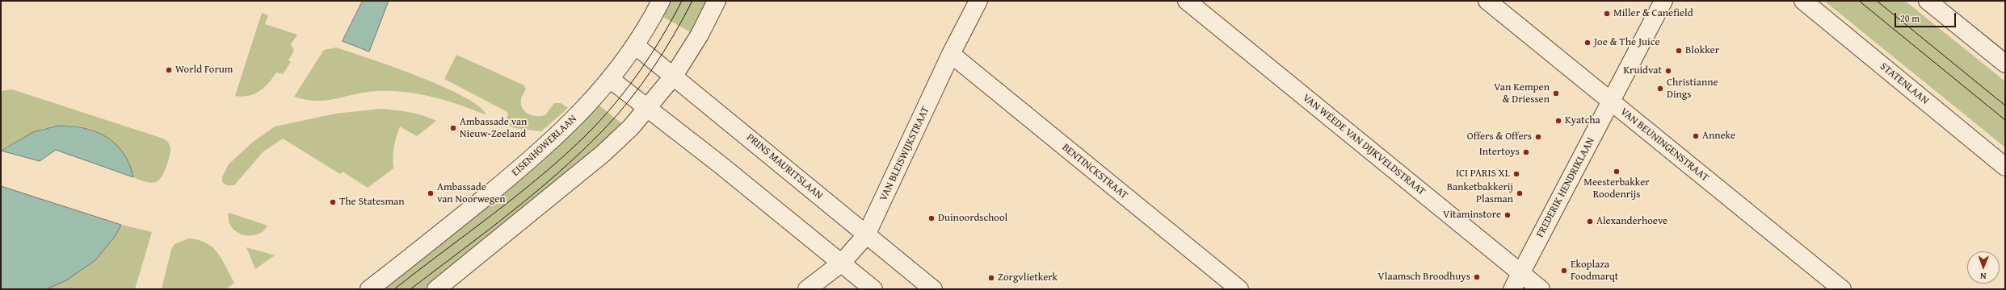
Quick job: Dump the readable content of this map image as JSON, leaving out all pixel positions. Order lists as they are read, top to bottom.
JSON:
{
  "streets": {
    "street": [
      "STATENLAAN",
      "VAN WEEDE VAN DIJKVELDSTRAAT",
      "VAN BEUNINGENSTRAAT",
      "EISENHOWERLAAN",
      "VAN BLEISWIJKSTRAAT",
      "PRINS MAURITSLAAN",
      "BENTINCKSTRAAT",
      "FREDERIK HENDRIKLAAN"
    ]
  },
  "crossings": [
    ["VAN WEEDE VAN DIJKVELDSTRAAT", "FREDERIK HENDRIKLAAN"],
    ["VAN BEUNINGENSTRAAT", "FREDERIK HENDRIKLAAN"],
    ["EISENHOWERLAAN", "PRINS MAURITSLAAN"],
    ["VAN BLEISWIJKSTRAAT", "PRINS MAURITSLAAN"],
    ["VAN BLEISWIJKSTRAAT", "BENTINCKSTRAAT"]
  ],
  "places": [
    "Miller & Canefield",
    "Joe & The Juice",
    "Blokker",
    "World Forum",
    "Kruidvat",
    "Christianne Dings",
    "Van Kempen & Driessen",
    "Kyatcha",
    "Ambassade van Nieuw-Zeeland",
    "Anneke",
    "Offers & Offers",
    "Intertoys",
    "Meesterbakker Roodenrijs",
    "ICI PARIS XL",
    "Ambassade van Noorwegen",
    "Banketbakkerij Plasman",
    "The Statesman",
    "Vitaminstore",
    "Duinoordschool",
    "Alexanderhoeve",
    "Ekoplaza Foodmarqt",
    "Vlaamsch Broodhuys",
    "Zorgvlietkerk"
  ],
  "scale_bar": "20 m",
  "north": "bottom"
}
